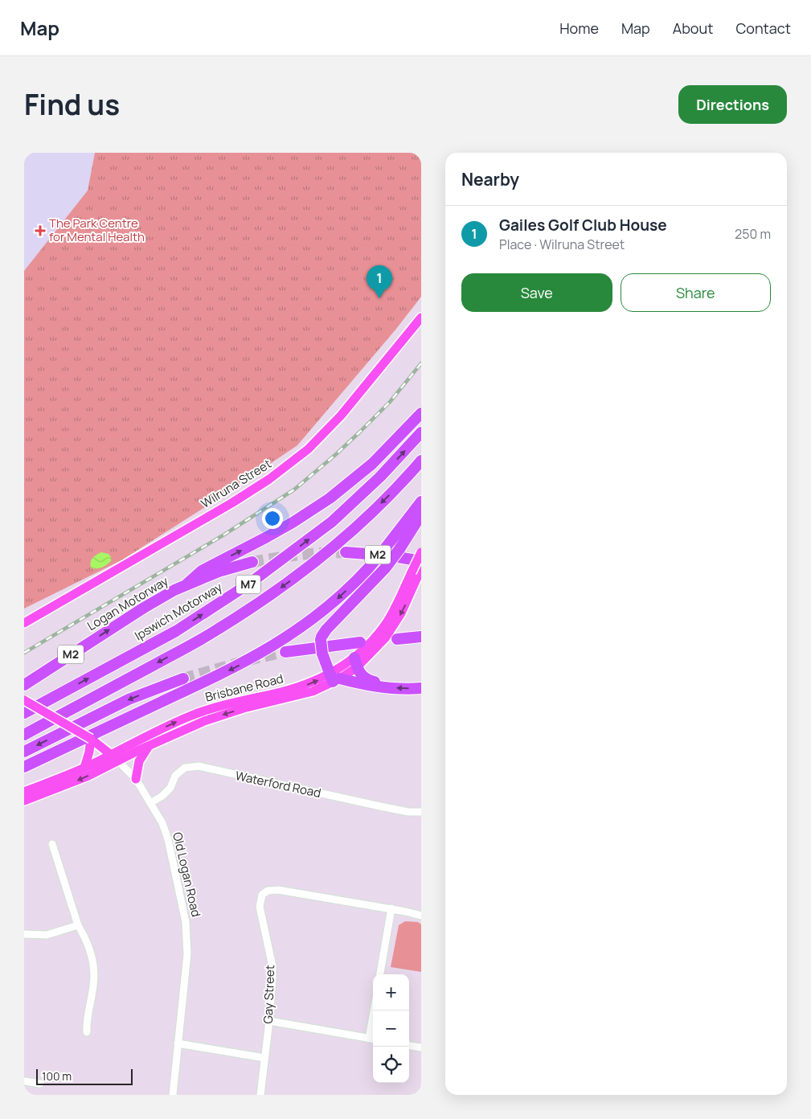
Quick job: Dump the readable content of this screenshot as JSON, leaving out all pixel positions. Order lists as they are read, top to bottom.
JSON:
{
  "streets": {
    "highway": [
      "M2",
      "M7",
      "Logan Motorway",
      "Ipswich Motorway"
    ],
    "main road": ["Wilruna Street", "Brisbane Road", "Old Logan Road"],
    "street": ["Waterford Road", "Gay Street"]
  },
  "crossings": [
    ["Brisbane Road", "Old Logan Road"],
    ["Waterford Road", "Old Logan Road"]
  ],
  "places": {
    "health": ["The Park Centre for Mental Health"]
  },
  "scale_bar": "100 m",
  "page": {
    "header": "Map",
    "nav": [
      "Home",
      "Map",
      "About",
      "Contact"
    ],
    "title": "Find us",
    "buttons": [
      "Directions",
      ["Save", "Share"]
    ],
    "heading": "Nearby",
    "list": [
      {
        "mark": "1",
        "name": "Gailes Golf Club House",
        "note": "Place · Wilruna Street",
        "value": "250 m"
      }
    ],
    "pins": "1",
    "map_buttons": ["+", "−"],
    "scale": "100 m"
  }
}
